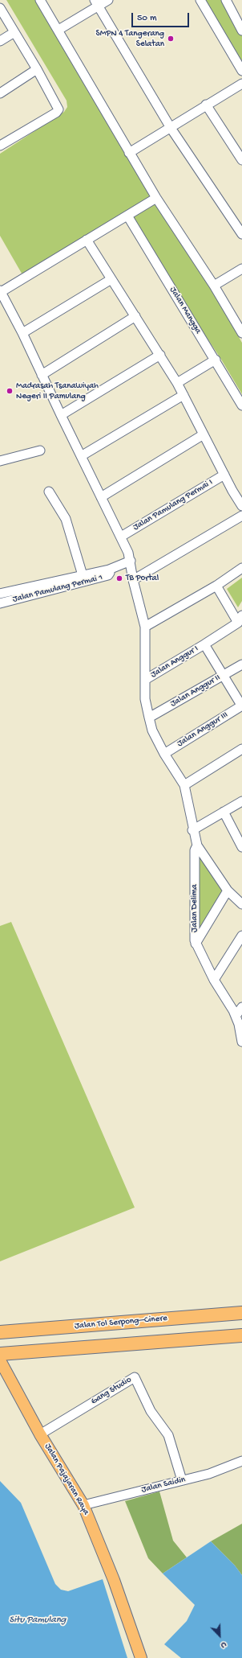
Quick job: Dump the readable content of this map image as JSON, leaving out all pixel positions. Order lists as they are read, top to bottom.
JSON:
{
  "streets": {
    "highway": ["Jalan Tol Serpong–Cinere"],
    "main road": ["Jalan Pajajaran Raya"],
    "street": [
      "Jalan Mangga",
      "Jalan Pamulang Permai I",
      "Jalan Pamulang Permai 1",
      "Jalan Anggur I",
      "Jalan Anggur II",
      "Jalan Anggur III",
      "Jalan Delima",
      "Gang Studio",
      "Jalan Saidin"
    ]
  },
  "crossings": [
    ["Jalan Anggur I", "Jalan Anggur II"],
    ["Jalan Anggur I", "Jalan Anggur III"],
    ["Gang Studio", "Jalan Pajajaran Raya"],
    ["Gang Studio", "Jalan Saidin"],
    ["Jalan Pajajaran Raya", "Jalan Saidin"]
  ],
  "water": ["Situ Pamulang"],
  "places": ["SMPN 4 Tangerang Selatan", "Madrasah Tsanawiyah Negeri II Pamulang", "TB Portal"],
  "scale_bar": "50 m",
  "north": "bottom right"
}
